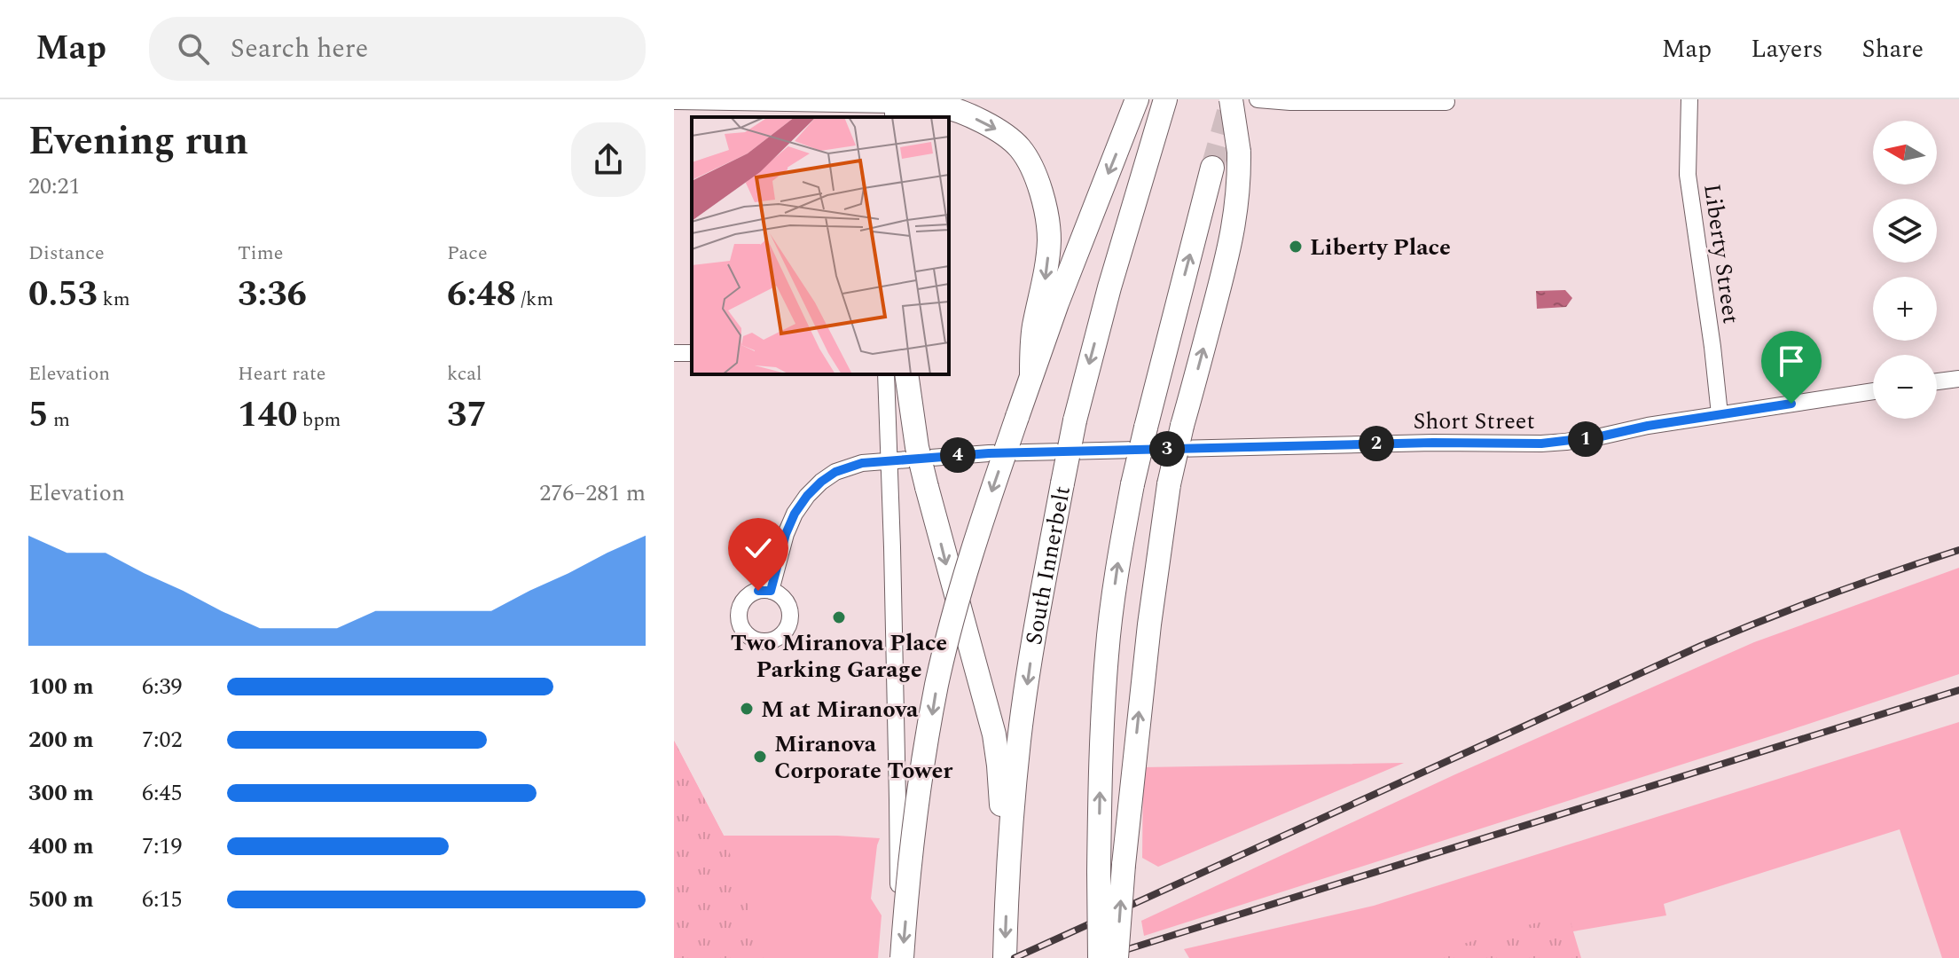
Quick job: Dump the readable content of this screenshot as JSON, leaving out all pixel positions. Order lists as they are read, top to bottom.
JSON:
{
  "streets": {
    "highway": ["South Innerbelt"],
    "street": ["Liberty Street", "Short Street"]
  },
  "crossings": [
    ["Liberty Street", "Short Street"]
  ],
  "places": [
    "Liberty Place",
    "Two Miranova Place Parking Garage",
    "M at Miranova",
    "Miranova Corporate Tower"
  ],
  "north": "left",
  "page": {
    "header": "Map",
    "search": "Search here",
    "nav": ["Map", "Layers", "Share"],
    "heading": ["Evening run", "20:21"],
    "map_buttons": ["+", "−"],
    "stats": [
      ["Distance", "0.53 km"],
      ["Time", "3:36"],
      ["Pace", "6:48 /km"],
      ["Elevation", "5 m"],
      ["Heart rate", "140 bpm"],
      ["kcal", "37"]
    ],
    "pins": [
      "1",
      "2",
      "3",
      "4"
    ],
    "chart": ["Elevation", "276–281 m"],
    "list": [
      {
        "name": "100 m",
        "note": "6:39"
      },
      {
        "name": "200 m",
        "note": "7:02"
      },
      {
        "name": "300 m",
        "note": "6:45"
      },
      {
        "name": "400 m",
        "note": "7:19"
      },
      {
        "name": "500 m",
        "note": "6:15"
      }
    ]
  }
}
